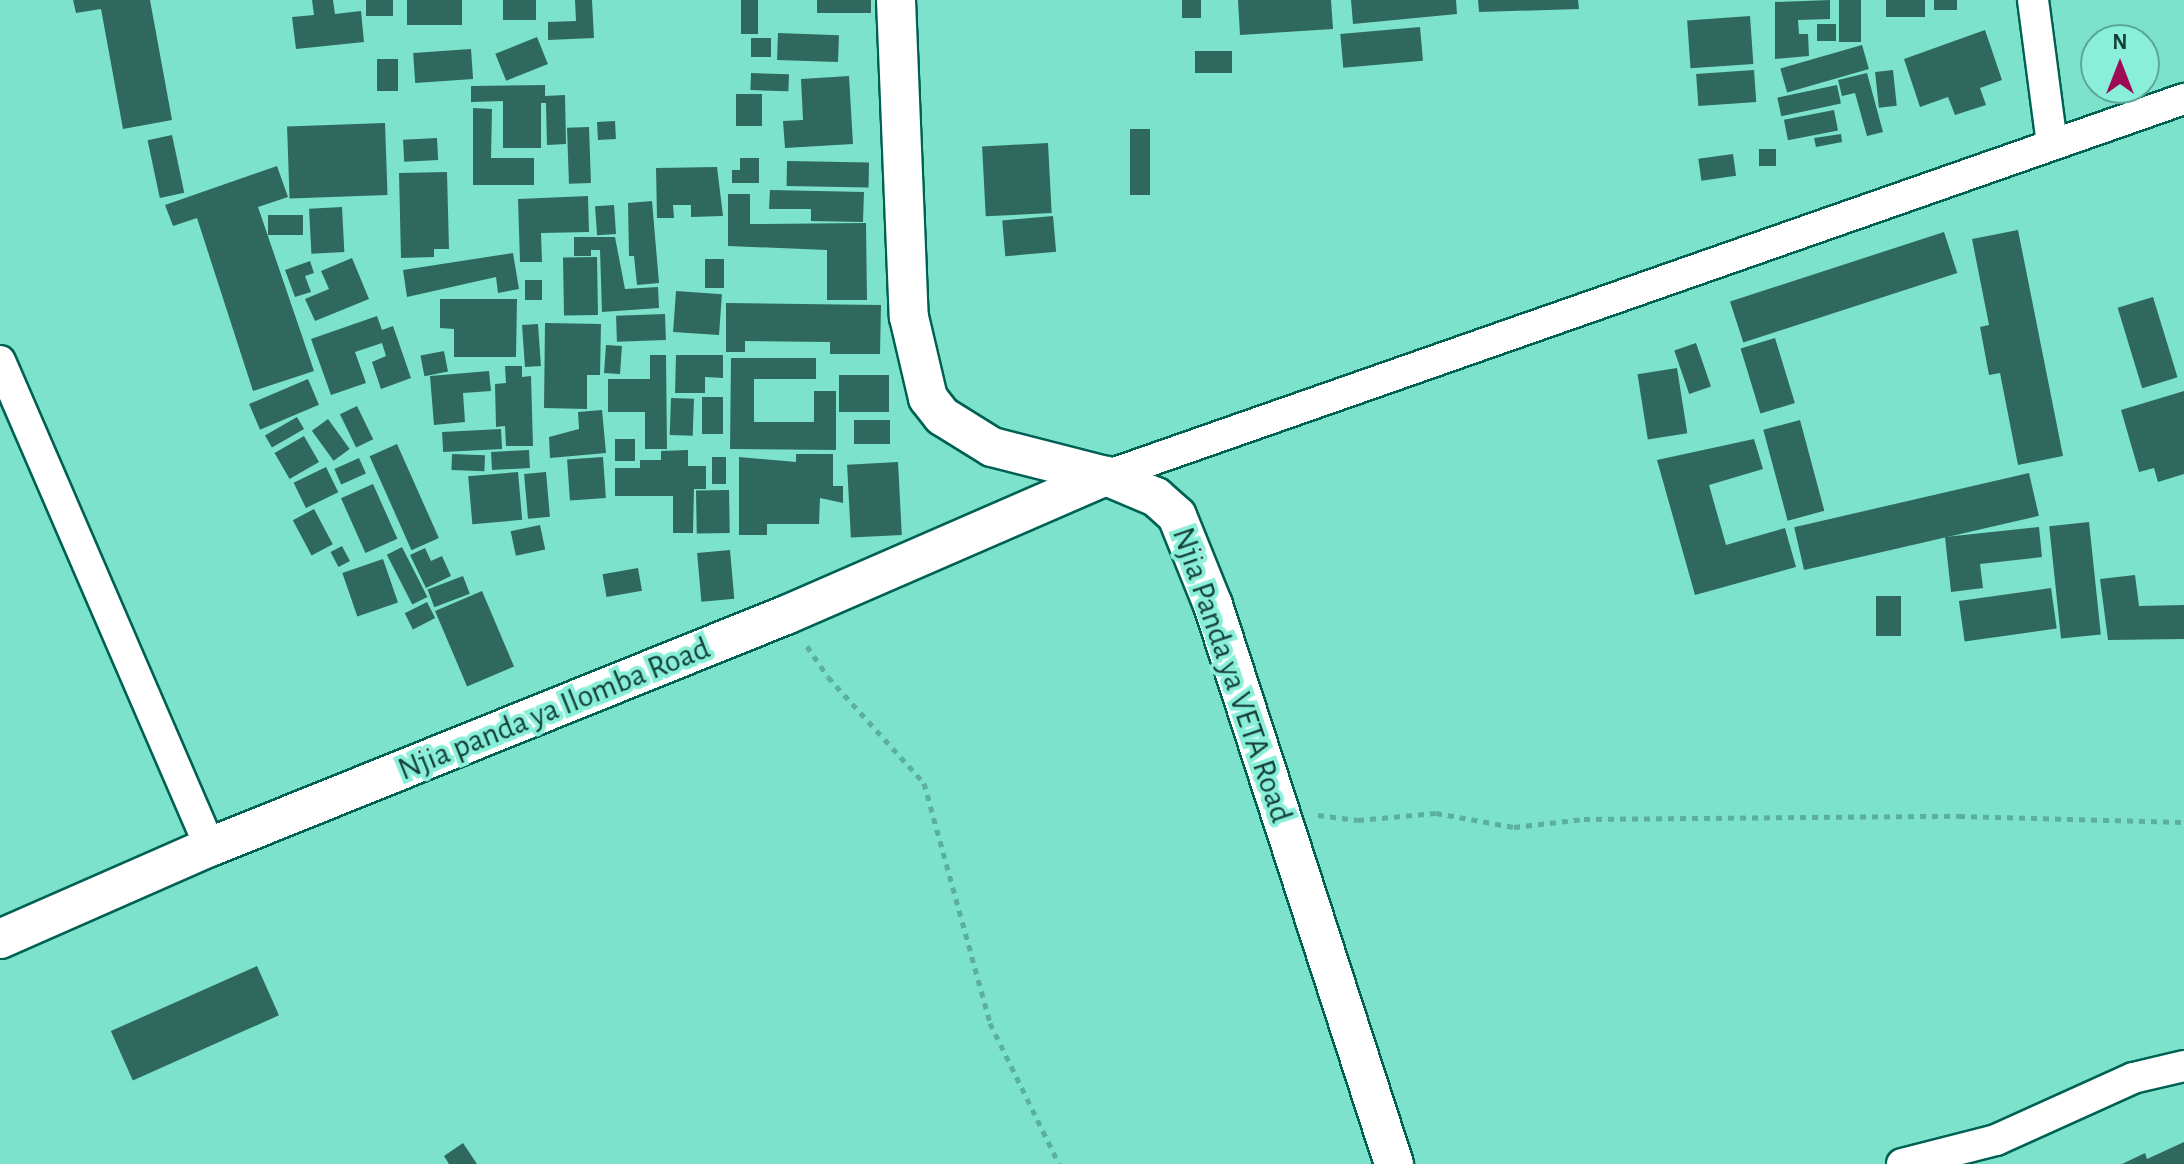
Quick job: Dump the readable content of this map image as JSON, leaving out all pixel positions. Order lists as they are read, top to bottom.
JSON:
{
  "streets": {
    "street": ["Njia Panda ya VETA Road", "Njia panda ya Ilomba Road"]
  },
  "crossings": [
    ["Njia Panda ya VETA Road", "Njia panda ya Ilomba Road"]
  ],
  "north": "top"
}
